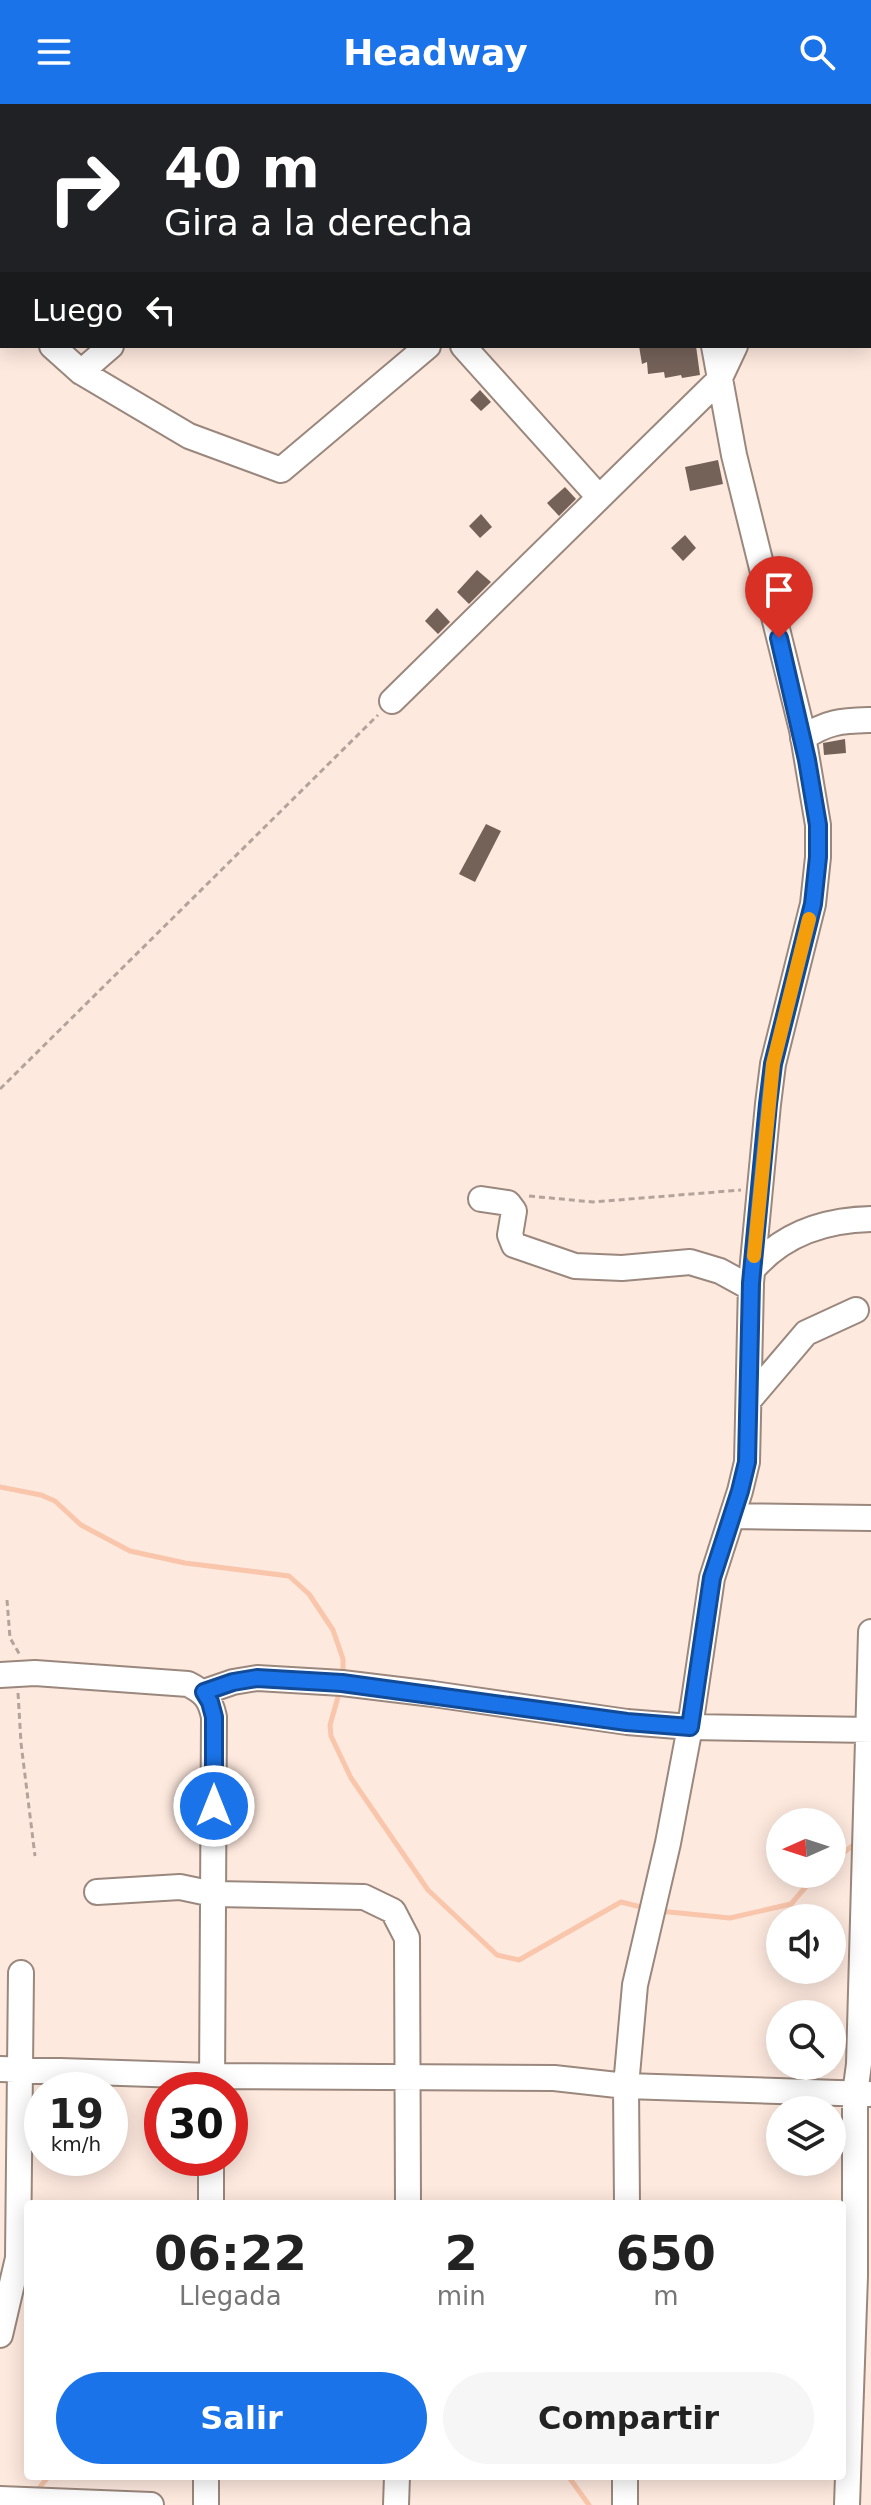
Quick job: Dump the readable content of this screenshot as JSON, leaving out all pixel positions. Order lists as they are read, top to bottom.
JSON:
{
  "north": "left",
  "page": {
    "header": "Headway",
    "turn": ["40 m", "Gira a la derecha"],
    "then": "Luego",
    "speed": "19 km/h",
    "limit": "30",
    "eta": [
      "06:22",
      "Llegada",
      "2",
      "min",
      "650",
      "m"
    ],
    "buttons": ["Salir", "Compartir"]
  }
}
